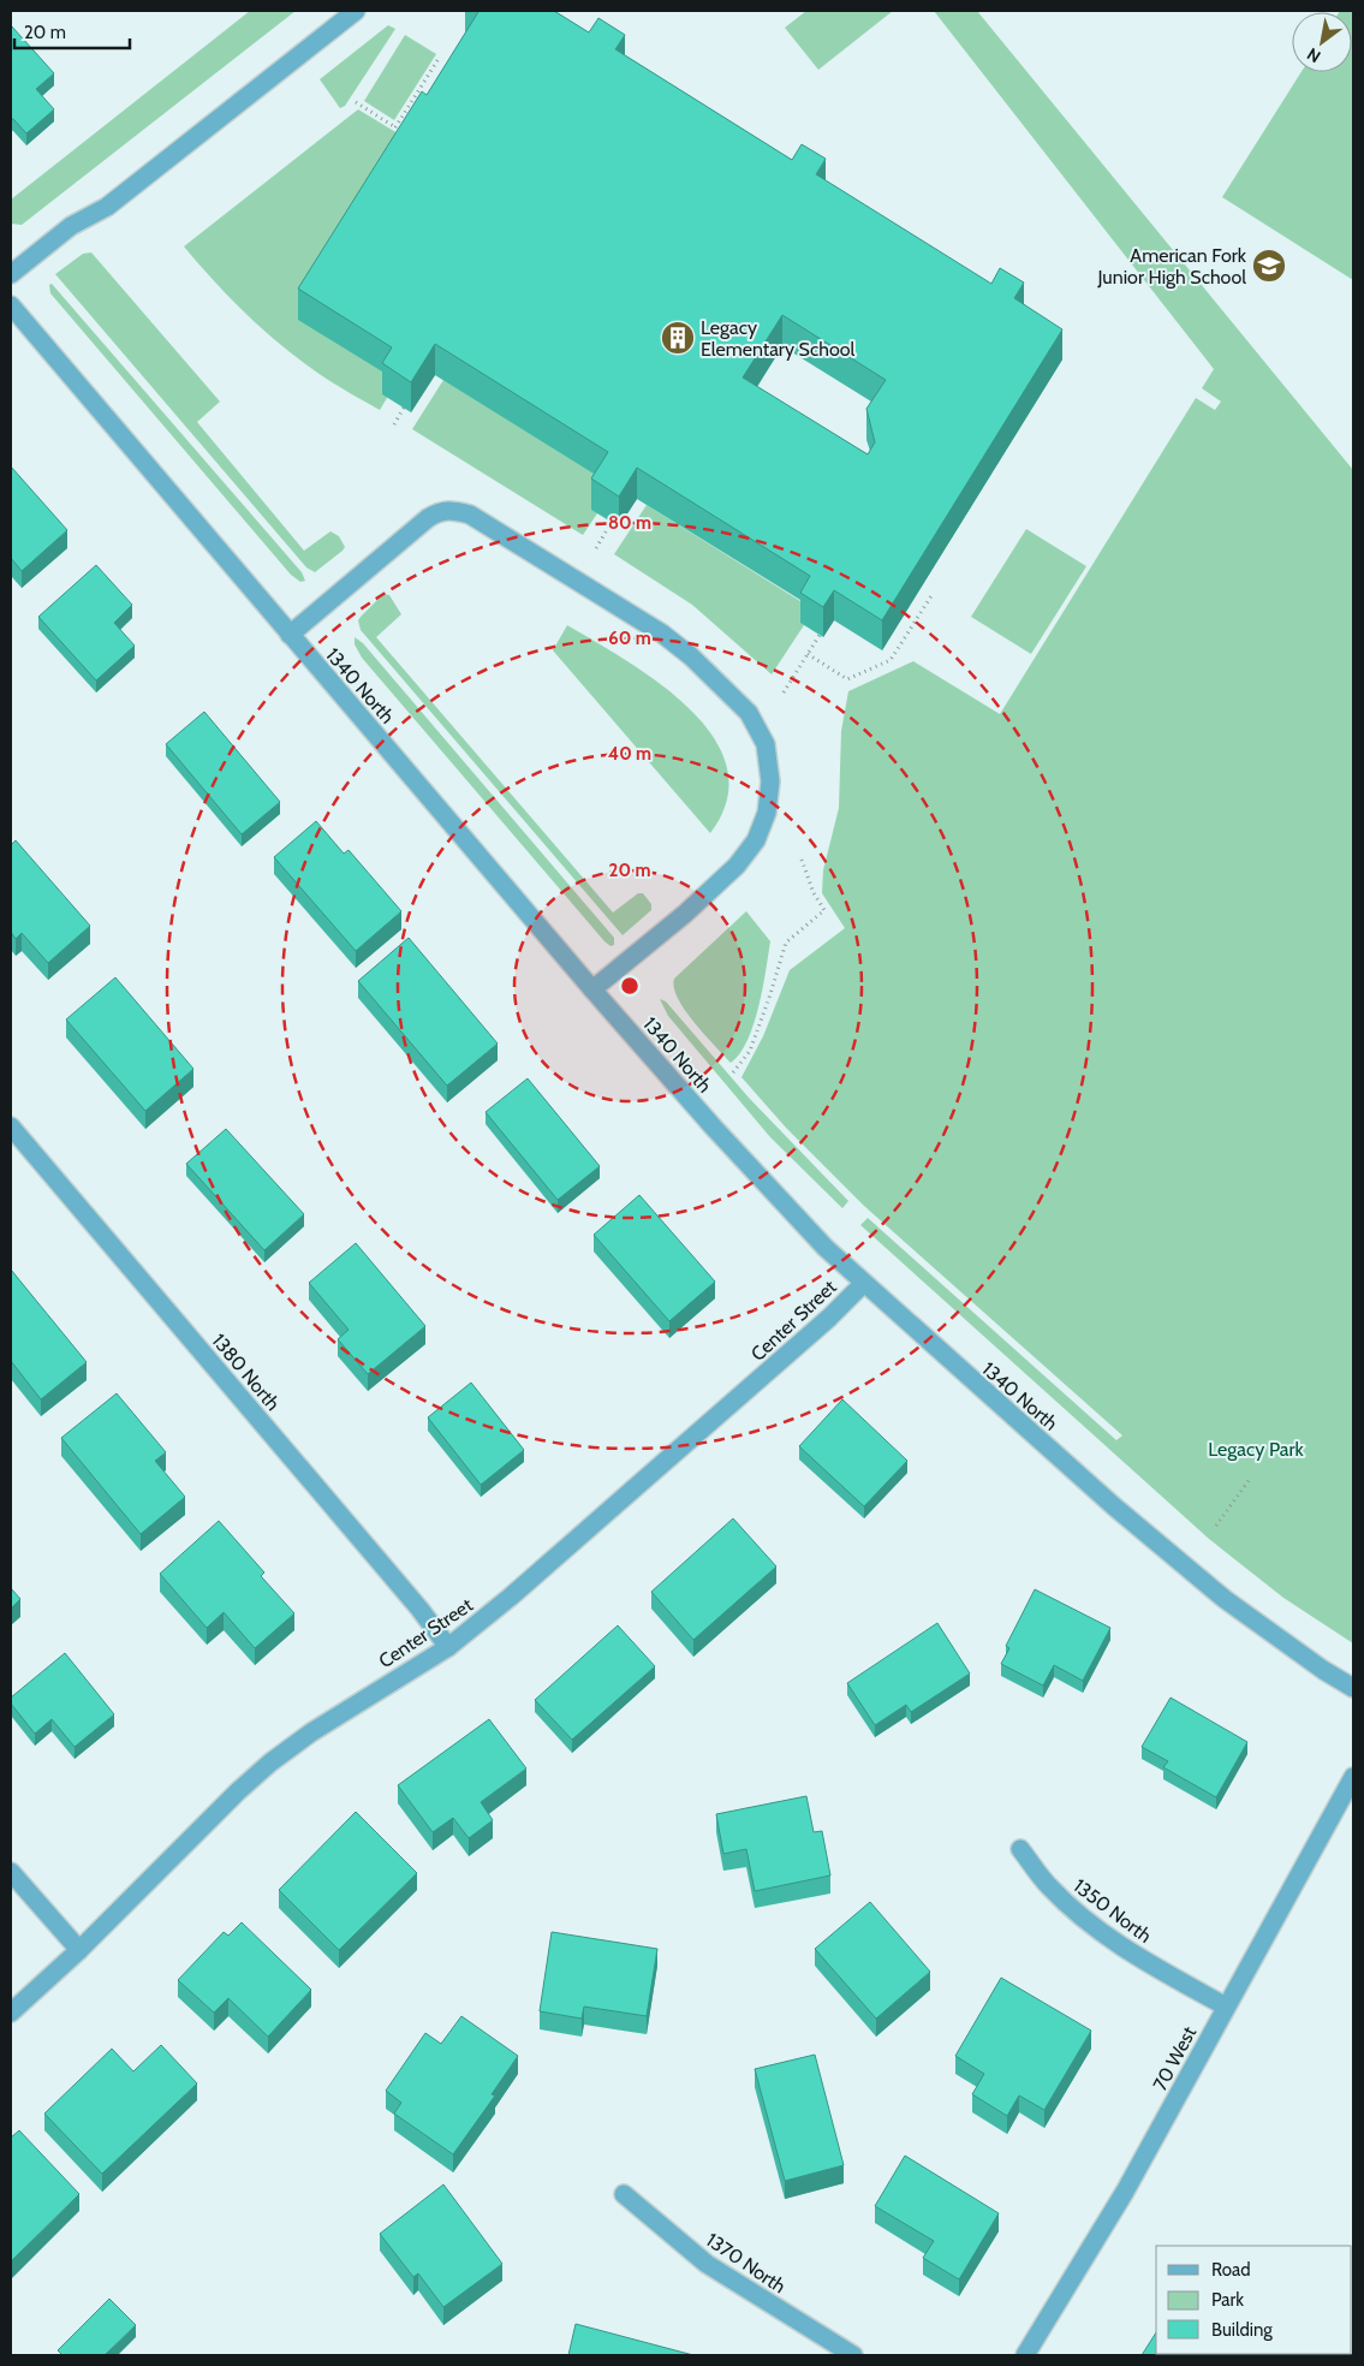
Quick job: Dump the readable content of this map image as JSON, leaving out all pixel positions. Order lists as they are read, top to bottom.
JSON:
{
  "streets": {
    "street": [
      "1340 North",
      "Center Street",
      "1380 North",
      "1350 North",
      "70 West",
      "1370 North"
    ]
  },
  "crossings": [
    ["1340 North", "Center Street"],
    ["Center Street", "1380 North"],
    ["1350 North", "70 West"]
  ],
  "parks": ["Legacy Park"],
  "places": {
    "school or university": ["American Fork Junior High School"],
    "building": ["Legacy Elementary School"]
  },
  "legend": ["Road", "Park", "Building"],
  "scale_bar": "20 m",
  "north": "bottom left",
  "rings": [
    "80 m",
    "60 m",
    "40 m",
    "20 m"
  ]
}
